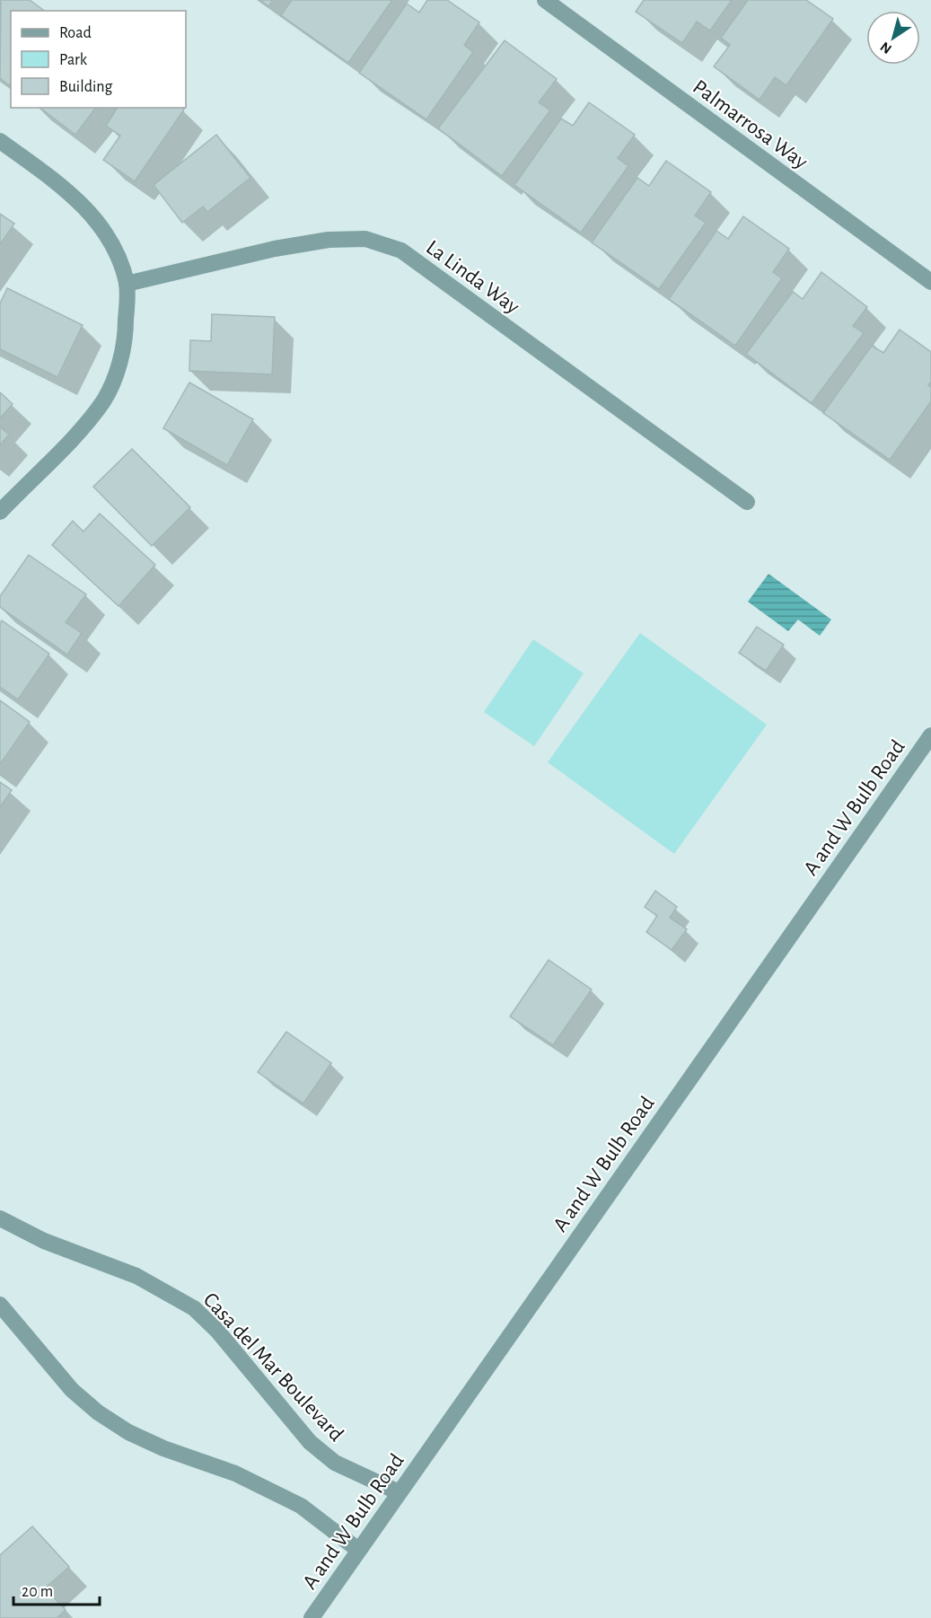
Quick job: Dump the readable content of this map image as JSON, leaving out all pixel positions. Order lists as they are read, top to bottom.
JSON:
{
  "streets": {
    "street": [
      "Palmarrosa Way",
      "La Linda Way",
      "A and W Bulb Road",
      "Casa del Mar Boulevard"
    ]
  },
  "crossings": [
    ["A and W Bulb Road", "Casa del Mar Boulevard"]
  ],
  "legend": ["Road", "Park", "Building"],
  "scale_bar": "20 m",
  "north": "bottom left"
}
